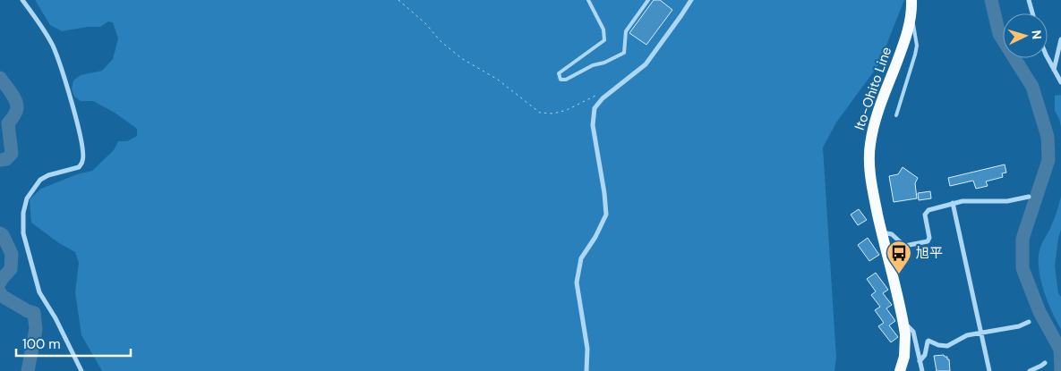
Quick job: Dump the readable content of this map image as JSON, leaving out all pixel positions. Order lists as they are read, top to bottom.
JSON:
{
  "streets": {
    "main road": ["Ito-Ohito Line"]
  },
  "places": {
    "bus stop": ["旭平"]
  },
  "scale_bar": "100 m",
  "north": "right"
}
